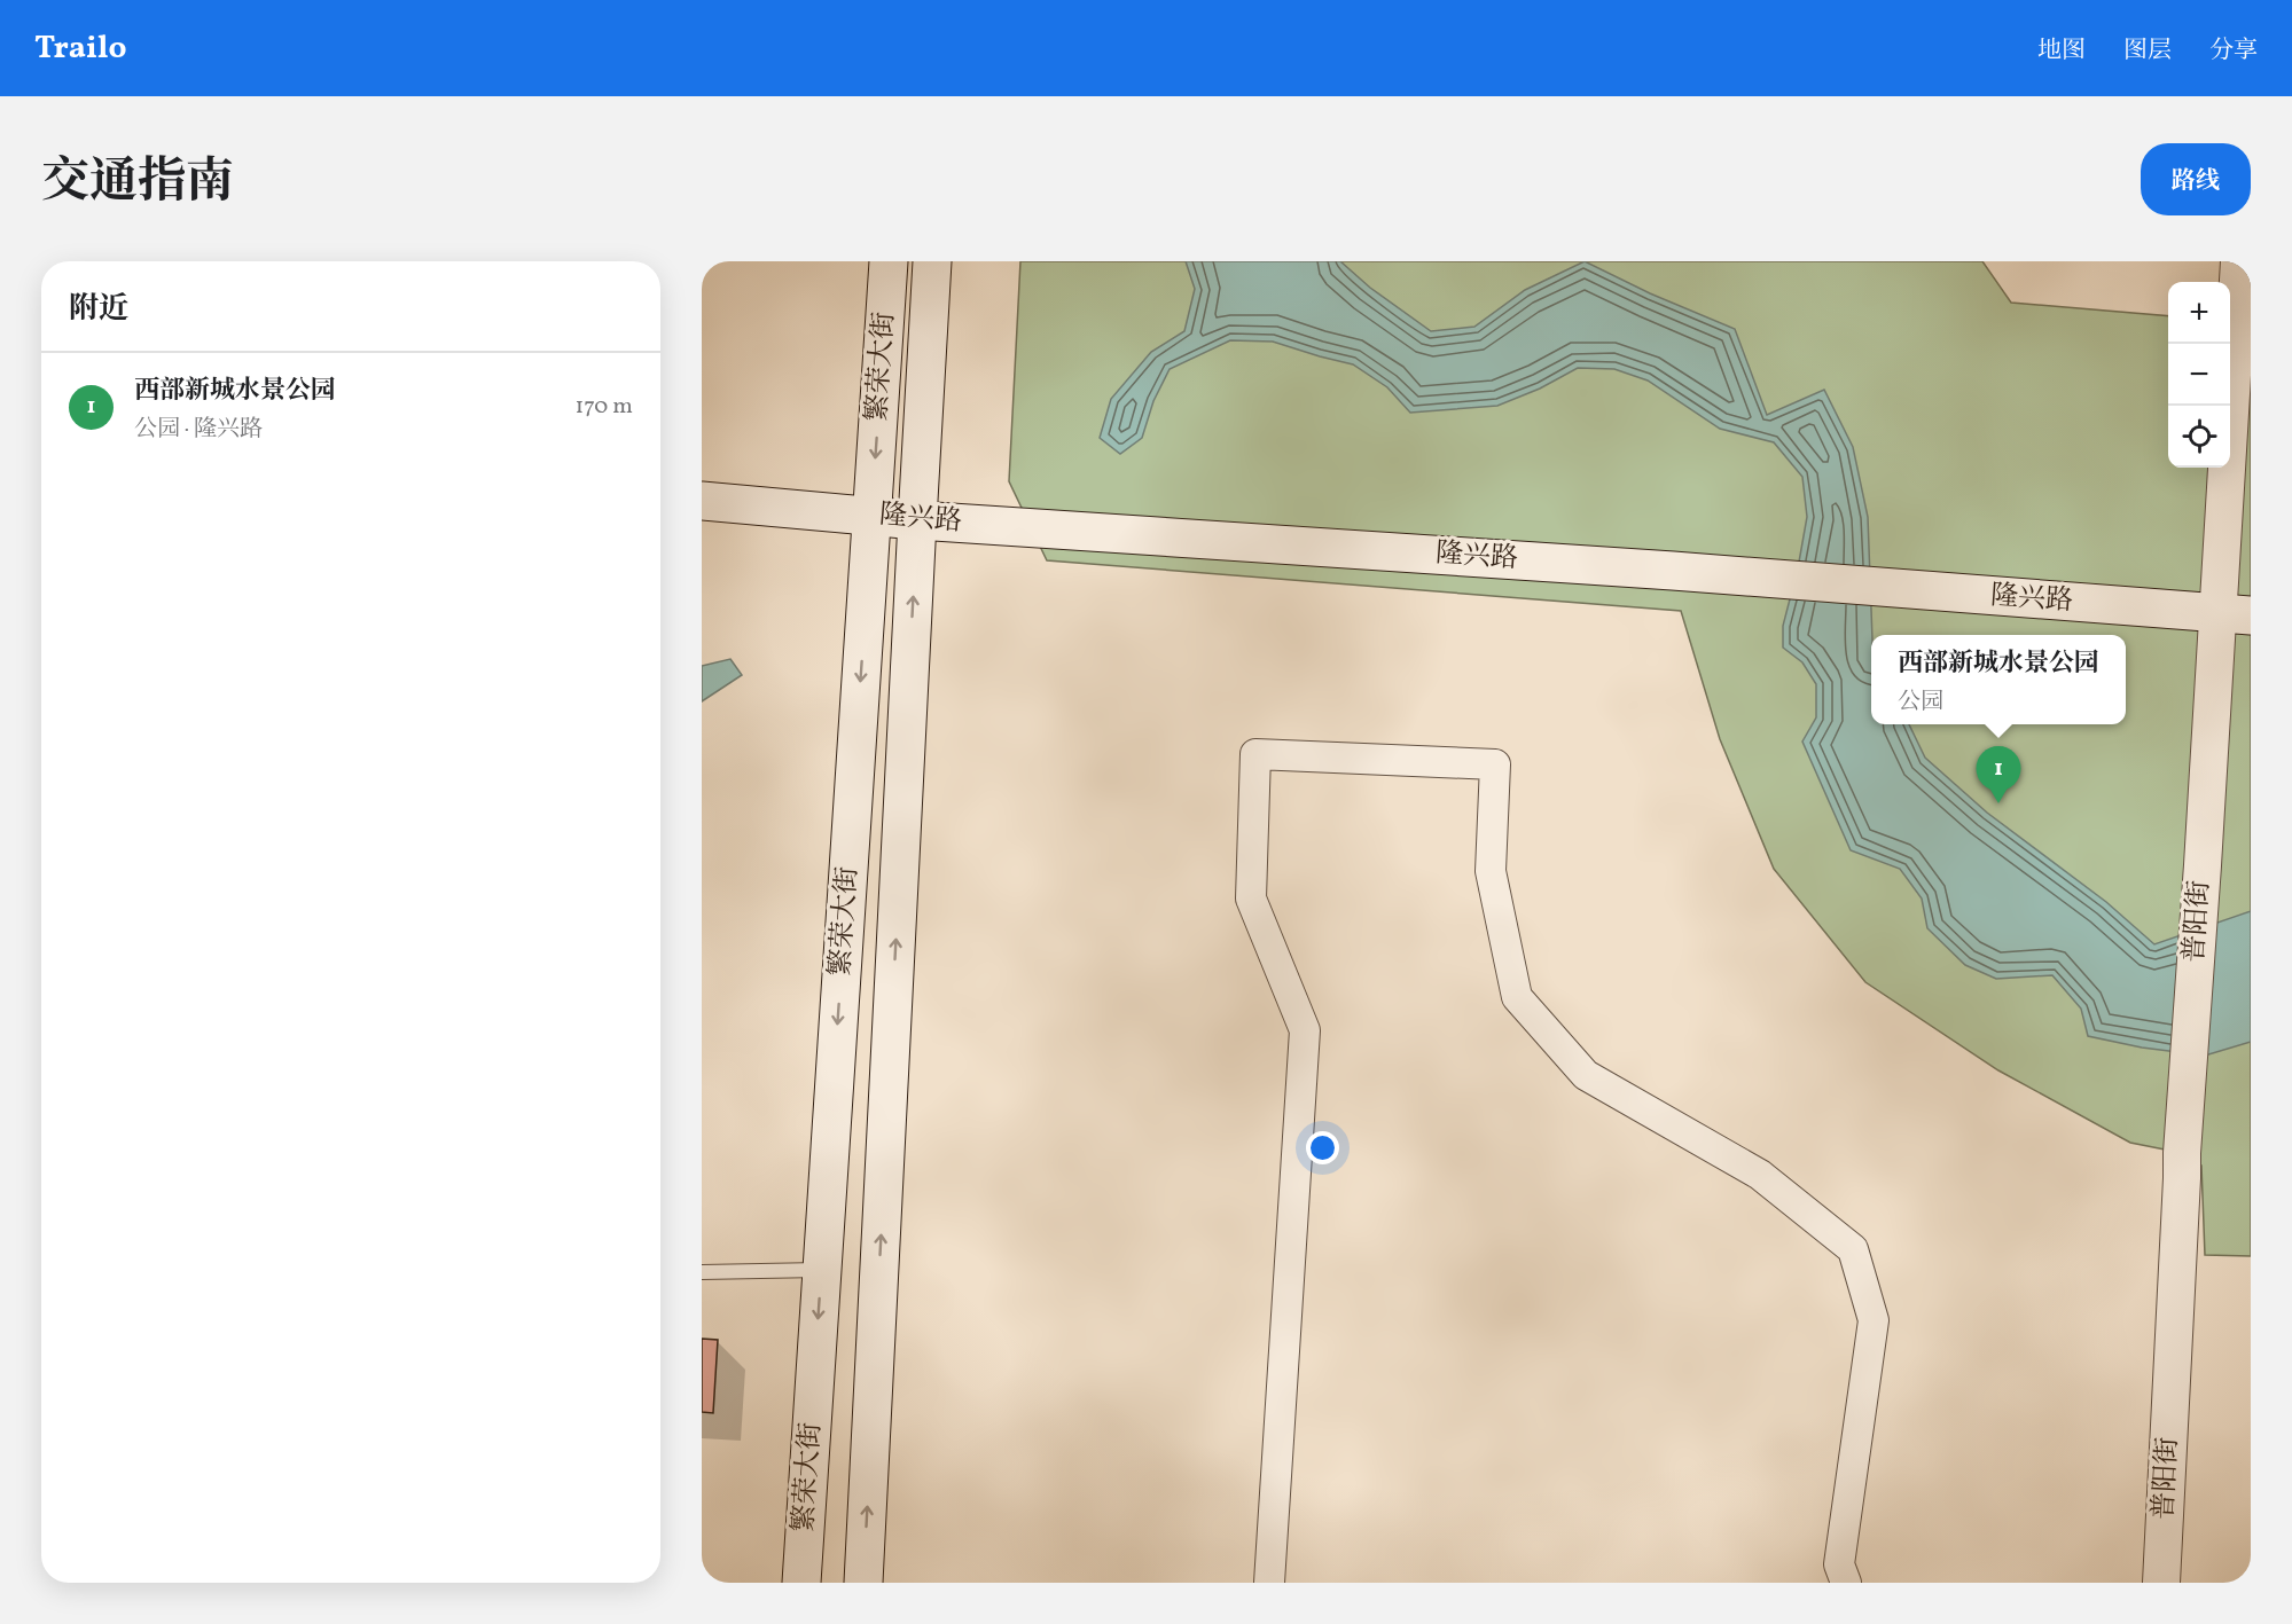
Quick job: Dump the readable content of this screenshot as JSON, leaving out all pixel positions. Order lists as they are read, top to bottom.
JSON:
{
  "streets": {
    "main road": ["繁荣大街", "隆兴路"],
    "street": ["普阳街"]
  },
  "crossings": [
    ["繁荣大街", "隆兴路"],
    ["隆兴路", "普阳街"]
  ],
  "page": {
    "header": "Trailo",
    "nav": ["地图", "图层", "分享"],
    "title": "交通指南",
    "buttons": "路线",
    "heading": "附近",
    "map_buttons": ["+", "−"],
    "list": [
      {
        "mark": "1",
        "name": "西部新城水景公园",
        "note": "公园 · 隆兴路",
        "value": "170 m"
      }
    ],
    "popup": ["西部新城水景公园", "公园"],
    "pins": "1"
  }
}
